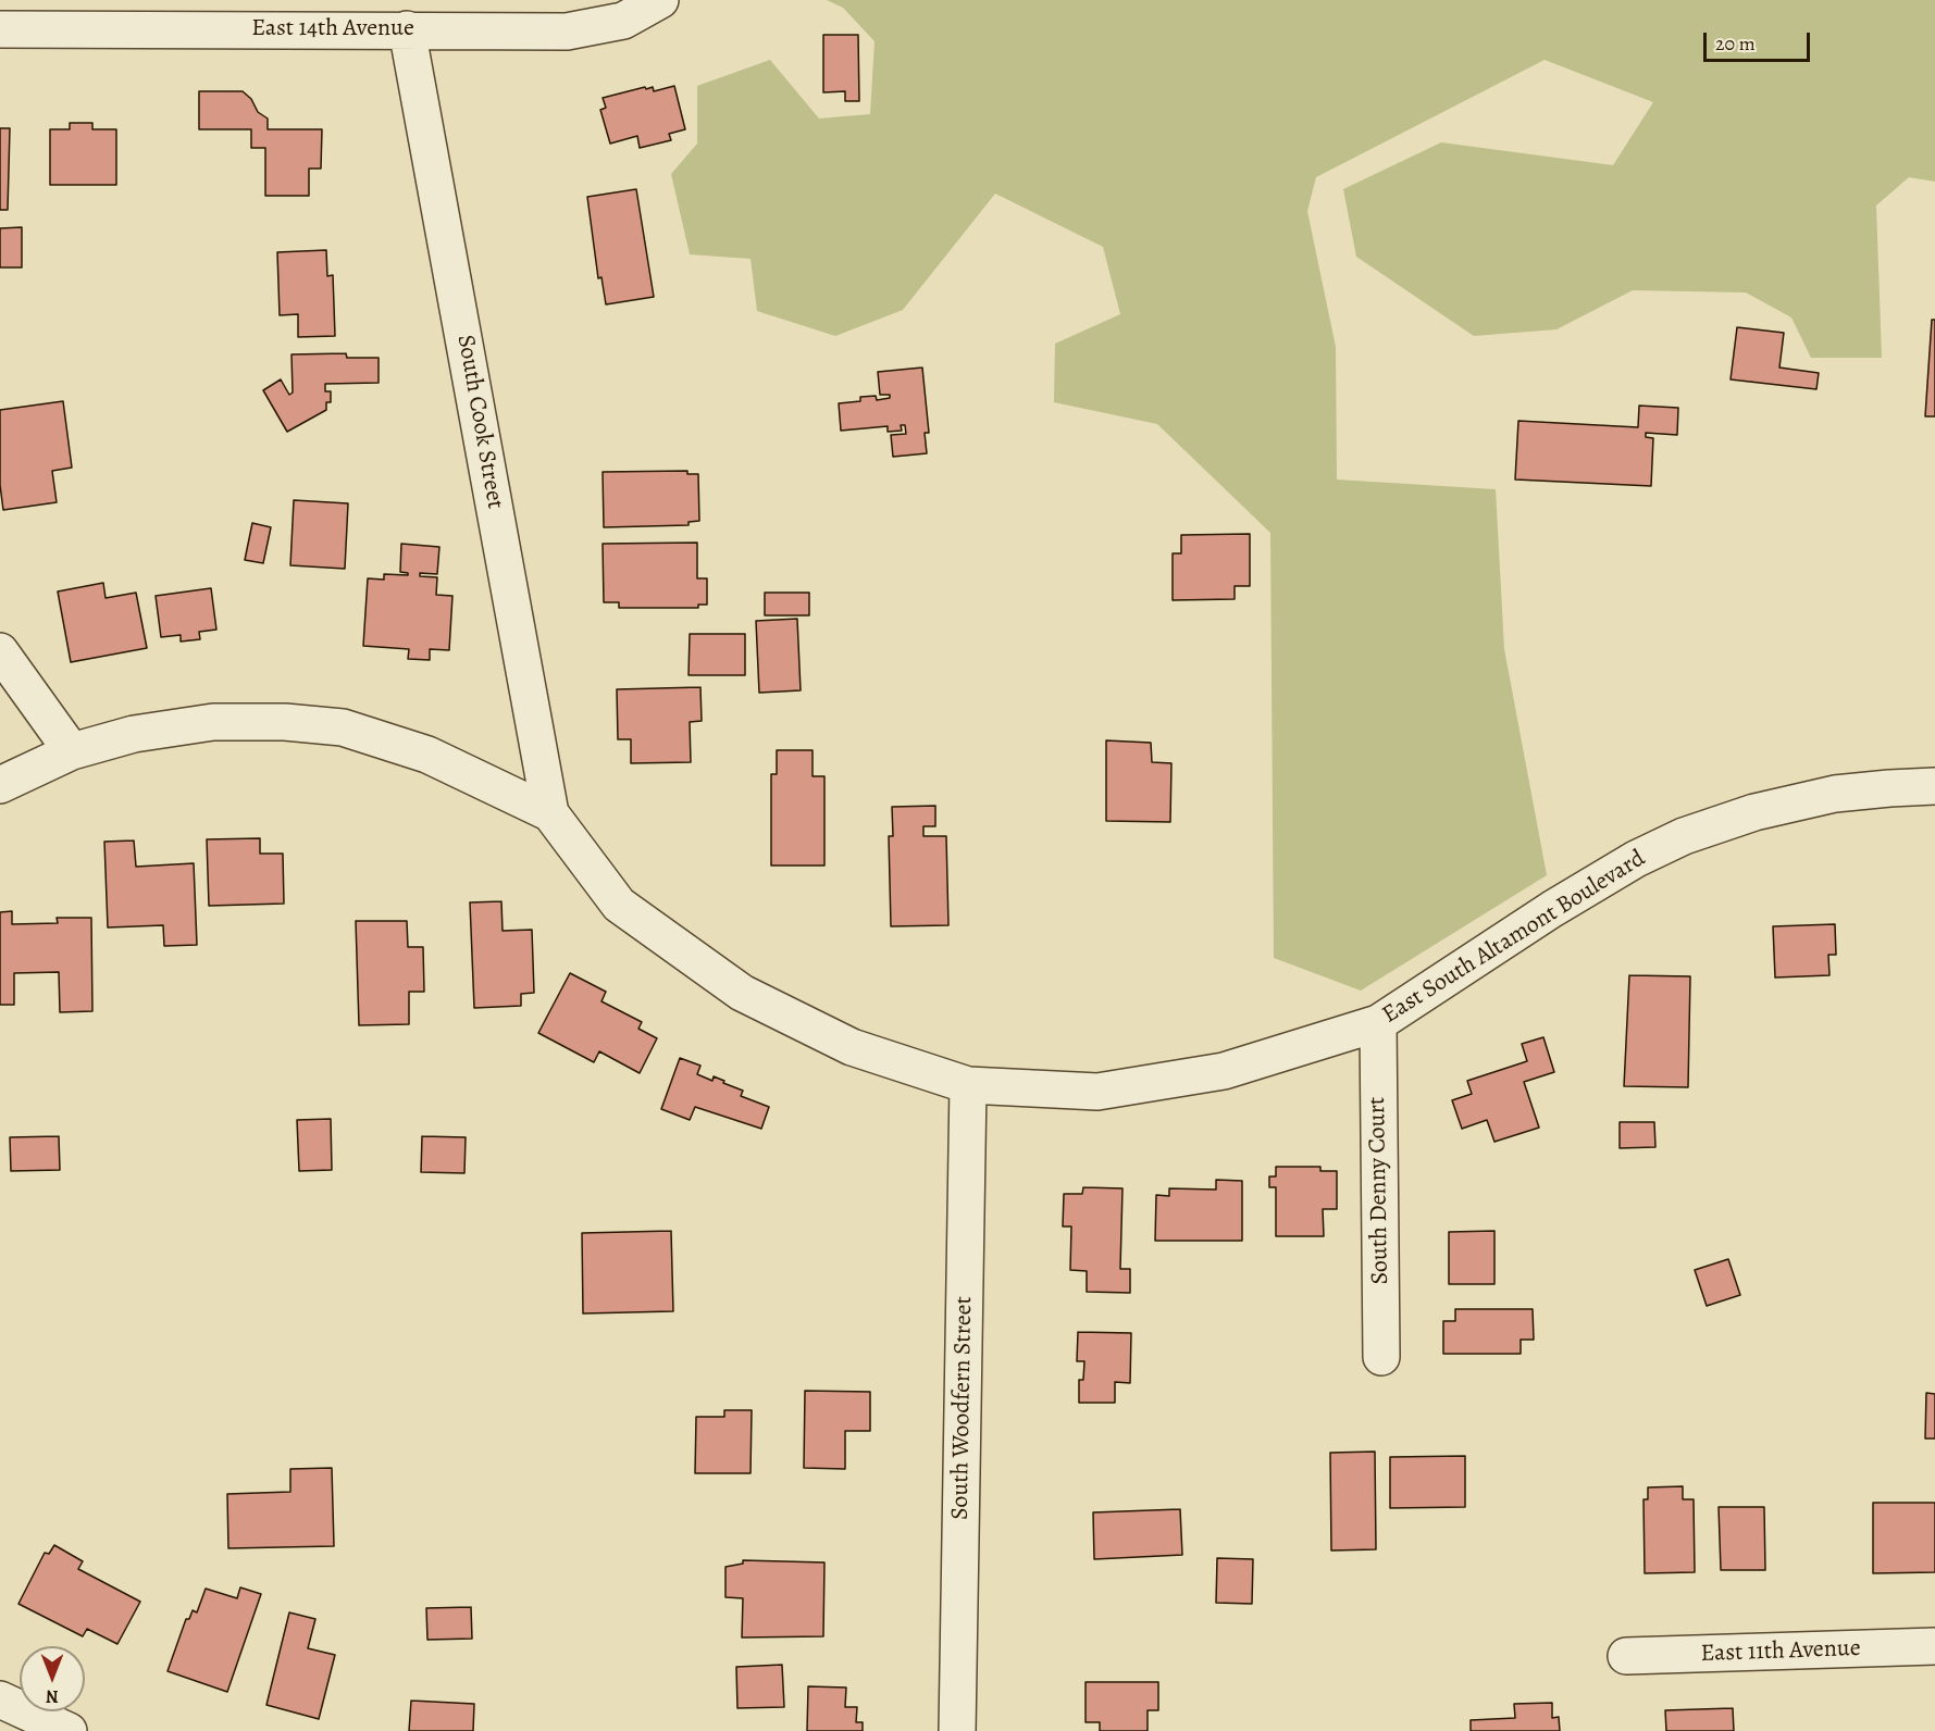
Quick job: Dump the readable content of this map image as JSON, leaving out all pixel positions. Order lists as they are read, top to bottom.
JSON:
{
  "streets": {
    "street": [
      "East 14th Avenue",
      "South Cook Street",
      "East South Altamont Boulevard",
      "South Denny Court",
      "South Woodfern Street",
      "East 11th Avenue"
    ]
  },
  "crossings": [
    ["East 14th Avenue", "South Cook Street"],
    ["South Cook Street", "East South Altamont Boulevard"],
    ["East South Altamont Boulevard", "South Denny Court"],
    ["East South Altamont Boulevard", "South Woodfern Street"]
  ],
  "scale_bar": "20 m",
  "north": "bottom"
}
